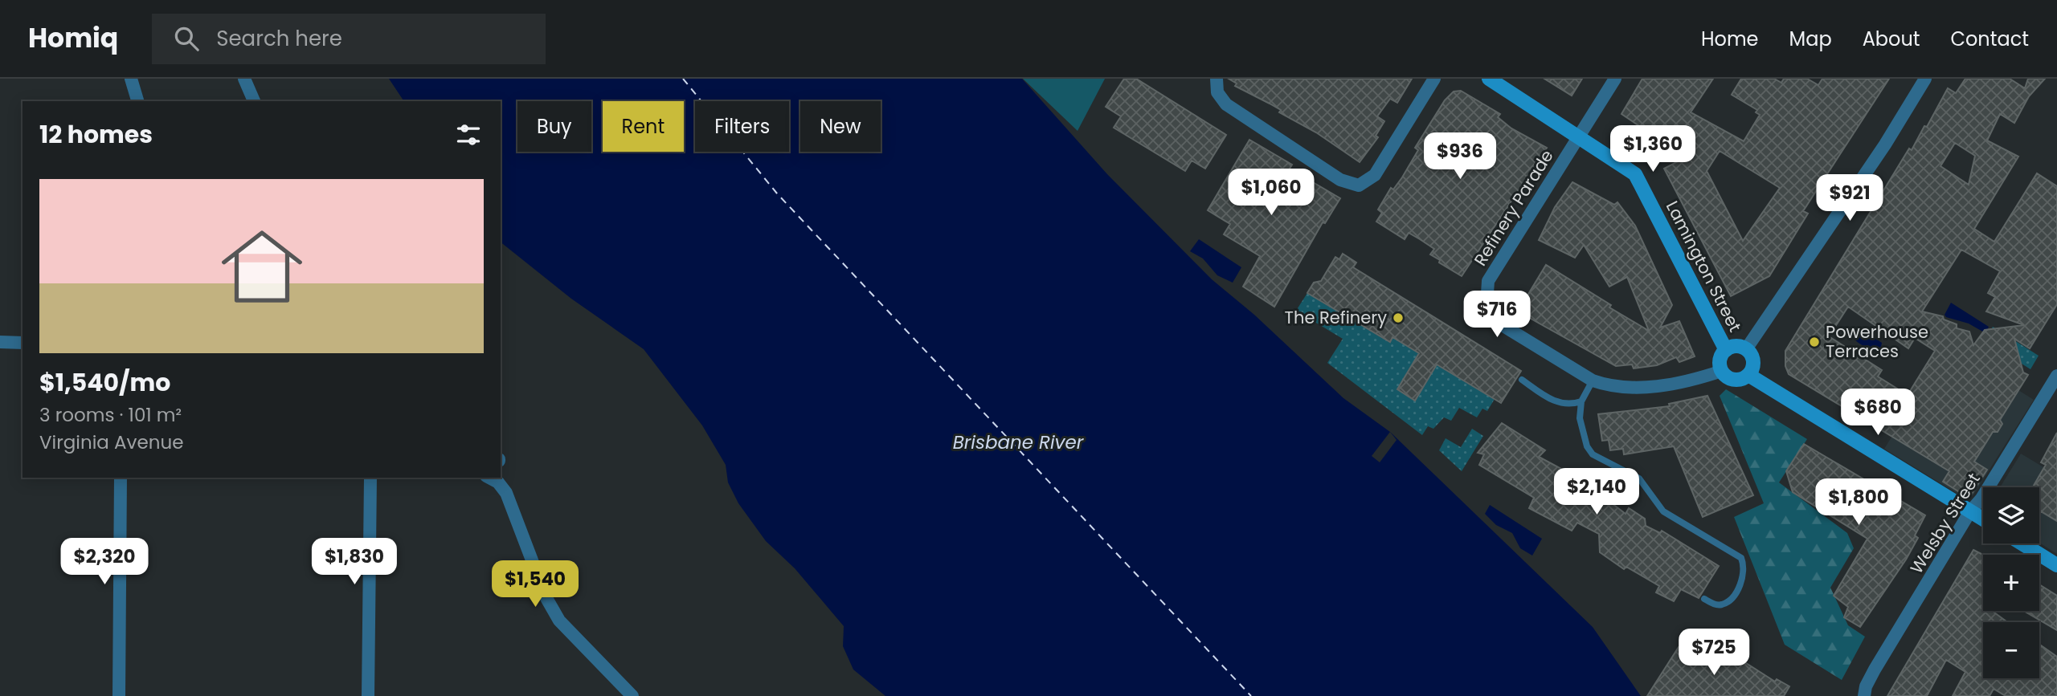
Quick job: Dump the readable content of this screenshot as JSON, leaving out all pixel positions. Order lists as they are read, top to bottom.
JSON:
{
  "streets": {
    "street": ["Refinery Parade", "Lamington Street", "Welsby Street"]
  },
  "crossings": [
    ["Refinery Parade", "Lamington Street"]
  ],
  "water": ["Brisbane River"],
  "places": ["The Refinery", "Powerhouse Terraces"],
  "page": {
    "header": "Homiq",
    "search": "Search here",
    "nav": [
      "Home",
      "Map",
      "About",
      "Contact"
    ],
    "chip": [
      "Buy",
      "Rent",
      "Filters",
      "New"
    ],
    "heading": "12 homes",
    "price": [
      "$1,360",
      "$936",
      "$1,060",
      "$921",
      "$716",
      "$680",
      "$2,140",
      "$1,800",
      "$2,320",
      "$1,830",
      "$1,540",
      "$725"
    ],
    "list": [
      {
        "name": "$1,540/mo",
        "note": "3 rooms · 101 m² · Virginia Avenue"
      }
    ],
    "map_buttons": ["+", "−"]
  }
}
